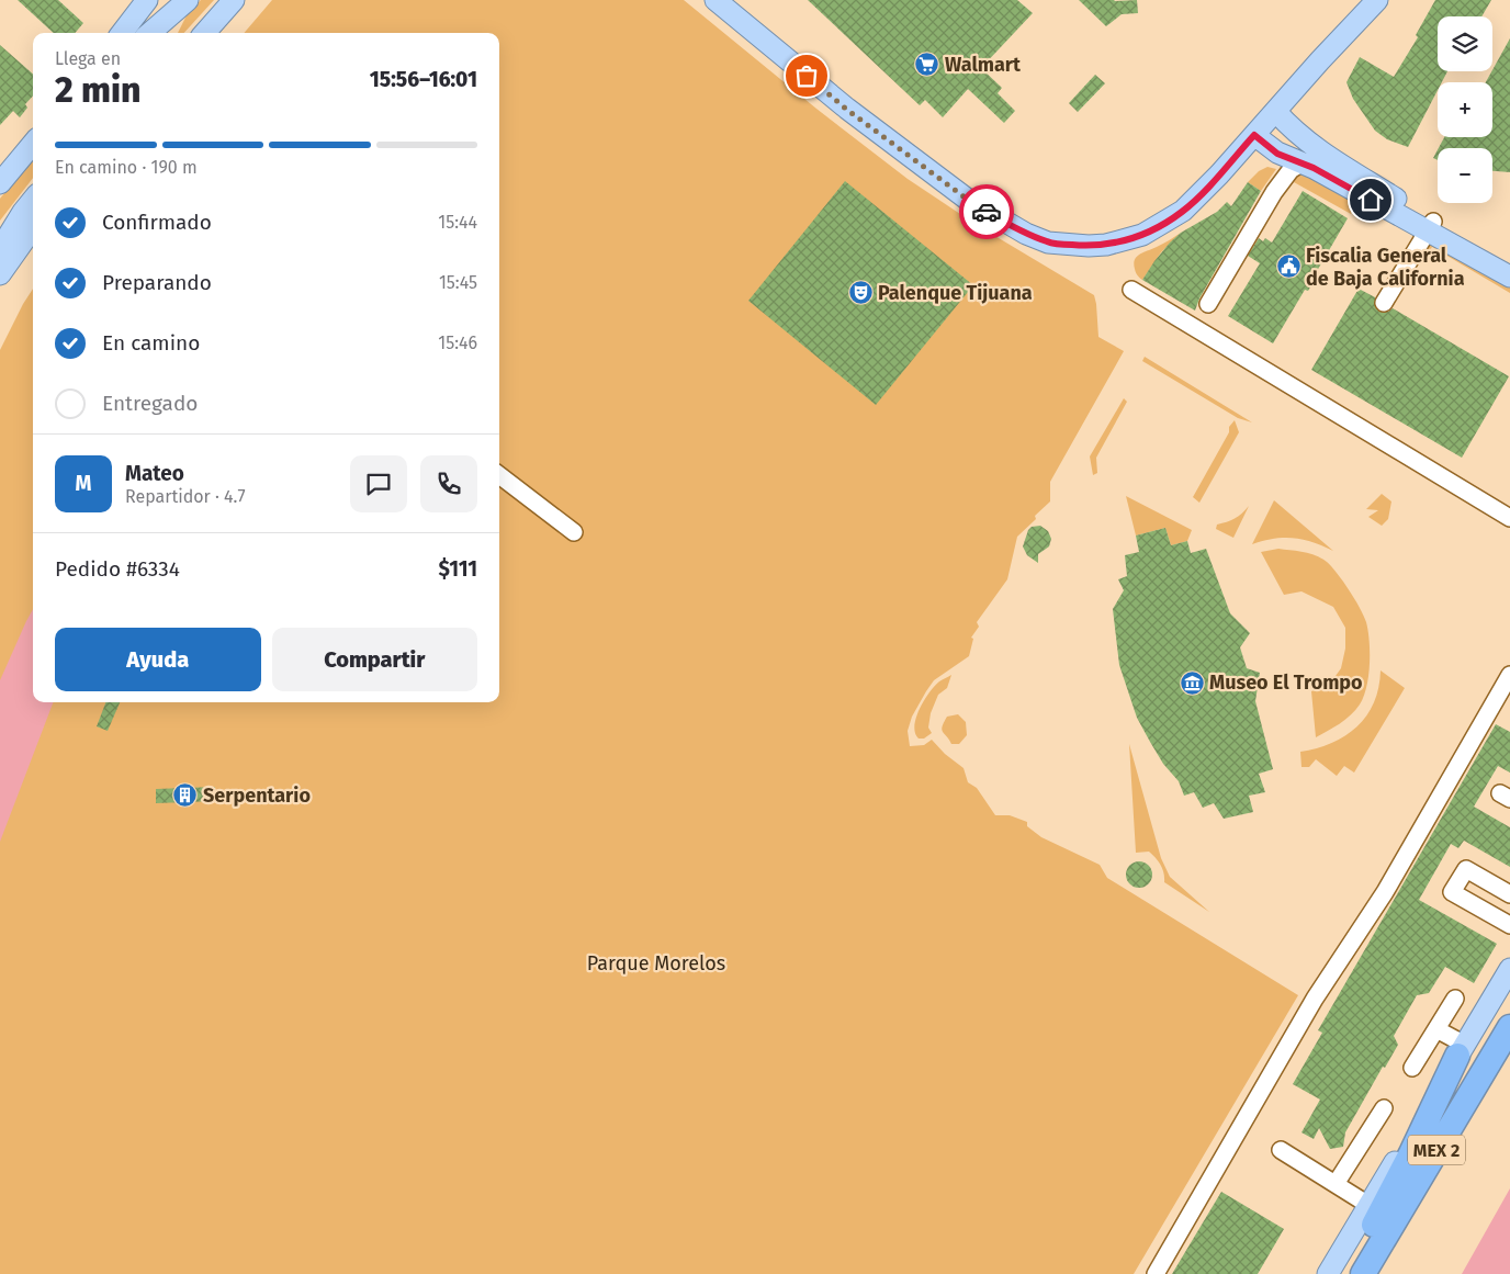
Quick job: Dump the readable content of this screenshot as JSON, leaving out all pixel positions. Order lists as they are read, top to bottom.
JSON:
{
  "streets": {
    "highway": ["MEX 2"]
  },
  "parks": ["Parque Morelos"],
  "places": {
    "supermarket": ["Walmart"],
    "public building": ["Fiscalia General de Baja California"],
    "theatre": ["Palenque Tijuana"],
    "museum": ["Museo El Trompo"],
    "building": ["Serpentario"]
  },
  "page": {
    "map_buttons": ["+", "−"],
    "heading": ["2 min", "Llega en", "15:56–16:01"],
    "panel": [
      "Mateo",
      "Repartidor · 4.7",
      "Pedido #6334",
      "$111"
    ],
    "bar": "En camino · 190 m",
    "list": [
      ["Confirmado", "15:44"],
      ["Preparando", "15:45"],
      ["En camino", "15:46"],
      "Entregado"
    ],
    "round": "M",
    "buttons": ["Ayuda", "Compartir"]
  }
}
